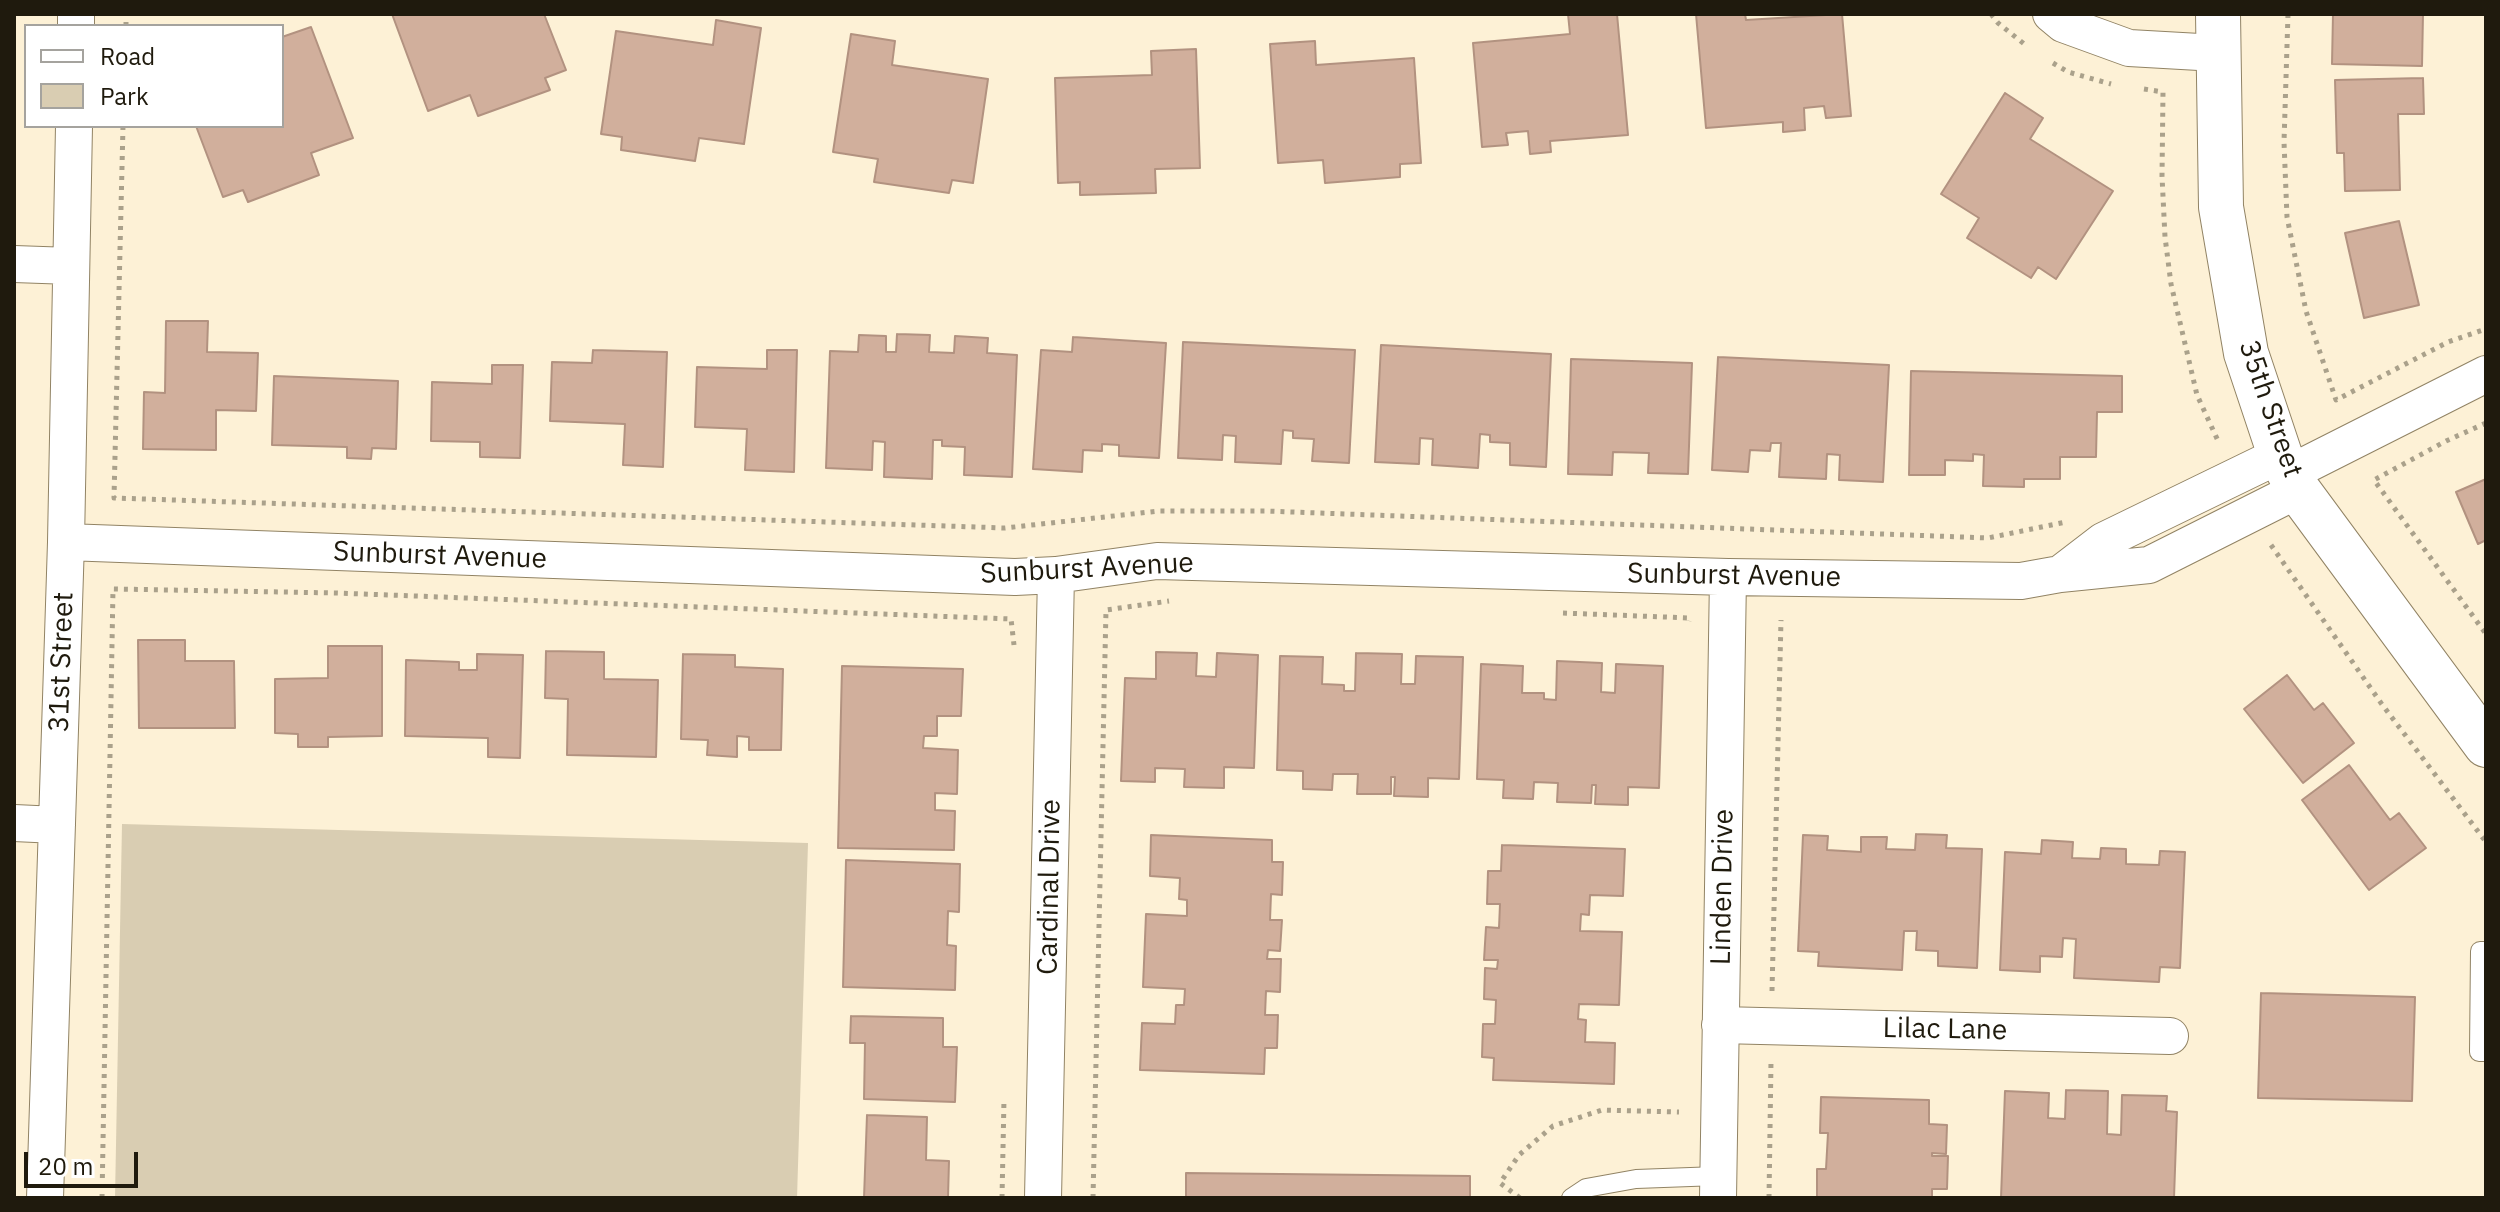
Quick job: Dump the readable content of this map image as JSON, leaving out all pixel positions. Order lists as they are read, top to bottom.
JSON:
{
  "streets": {
    "street": [
      "35th Street",
      "Sunburst Avenue",
      "31st Street",
      "Cardinal Drive",
      "Linden Drive",
      "Lilac Lane"
    ]
  },
  "crossings": [
    ["35th Street", "Sunburst Avenue"],
    ["Sunburst Avenue", "31st Street"],
    ["Sunburst Avenue", "Cardinal Drive"],
    ["Sunburst Avenue", "Linden Drive"],
    ["Linden Drive", "Lilac Lane"]
  ],
  "legend": ["Road", "Park"],
  "scale_bar": "20 m"
}
